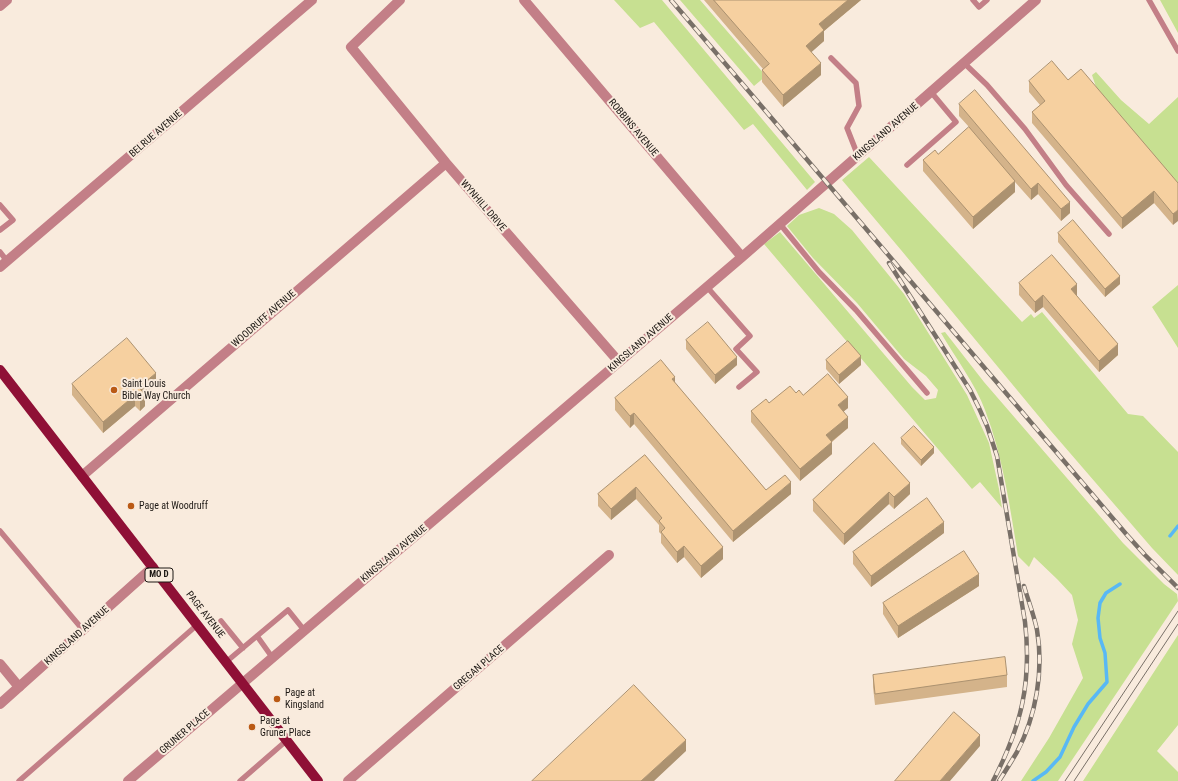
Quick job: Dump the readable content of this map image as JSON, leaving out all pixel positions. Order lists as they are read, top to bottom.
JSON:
{
  "streets": {
    "main road": ["MO D", "PAGE AVENUE"],
    "street": [
      "ROBBINS AVENUE",
      "KINGSLAND AVENUE",
      "BELRUE AVENUE",
      "WYNHILL DRIVE",
      "WOODRUFF AVENUE",
      "GREGAN PLACE",
      "GRUNER PLACE"
    ]
  },
  "crossings": [
    ["ROBBINS AVENUE", "KINGSLAND AVENUE"],
    ["KINGSLAND AVENUE", "WYNHILL DRIVE"],
    ["KINGSLAND AVENUE", "PAGE AVENUE"],
    ["KINGSLAND AVENUE", "GRUNER PLACE"],
    ["WYNHILL DRIVE", "WOODRUFF AVENUE"],
    ["WOODRUFF AVENUE", "PAGE AVENUE"],
    ["PAGE AVENUE", "GRUNER PLACE"]
  ],
  "places": [
    "Saint Louis Bible Way Church",
    "Page at Woodruff",
    "Page at Kingsland",
    "Page at Gruner Place"
  ]
}
